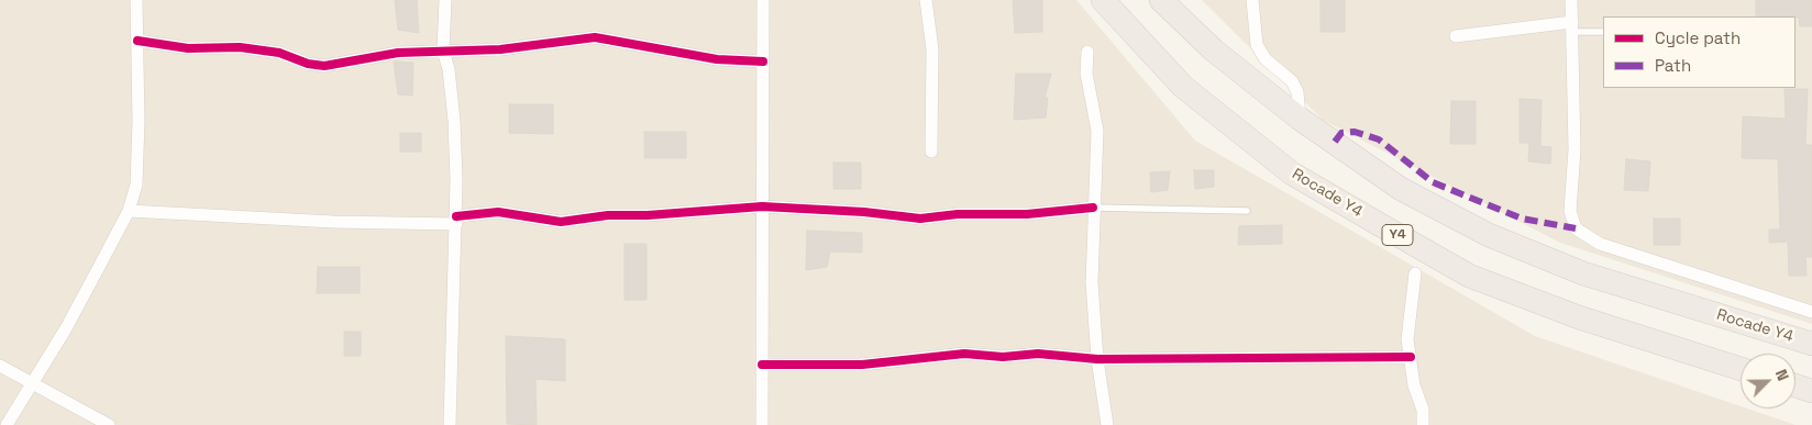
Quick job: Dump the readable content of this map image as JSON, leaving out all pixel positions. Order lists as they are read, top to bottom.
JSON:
{
  "streets": {
    "highway": ["Rocade Y4", "Y4"]
  },
  "legend": ["Cycle path", "Path"],
  "north": "top right"
}
